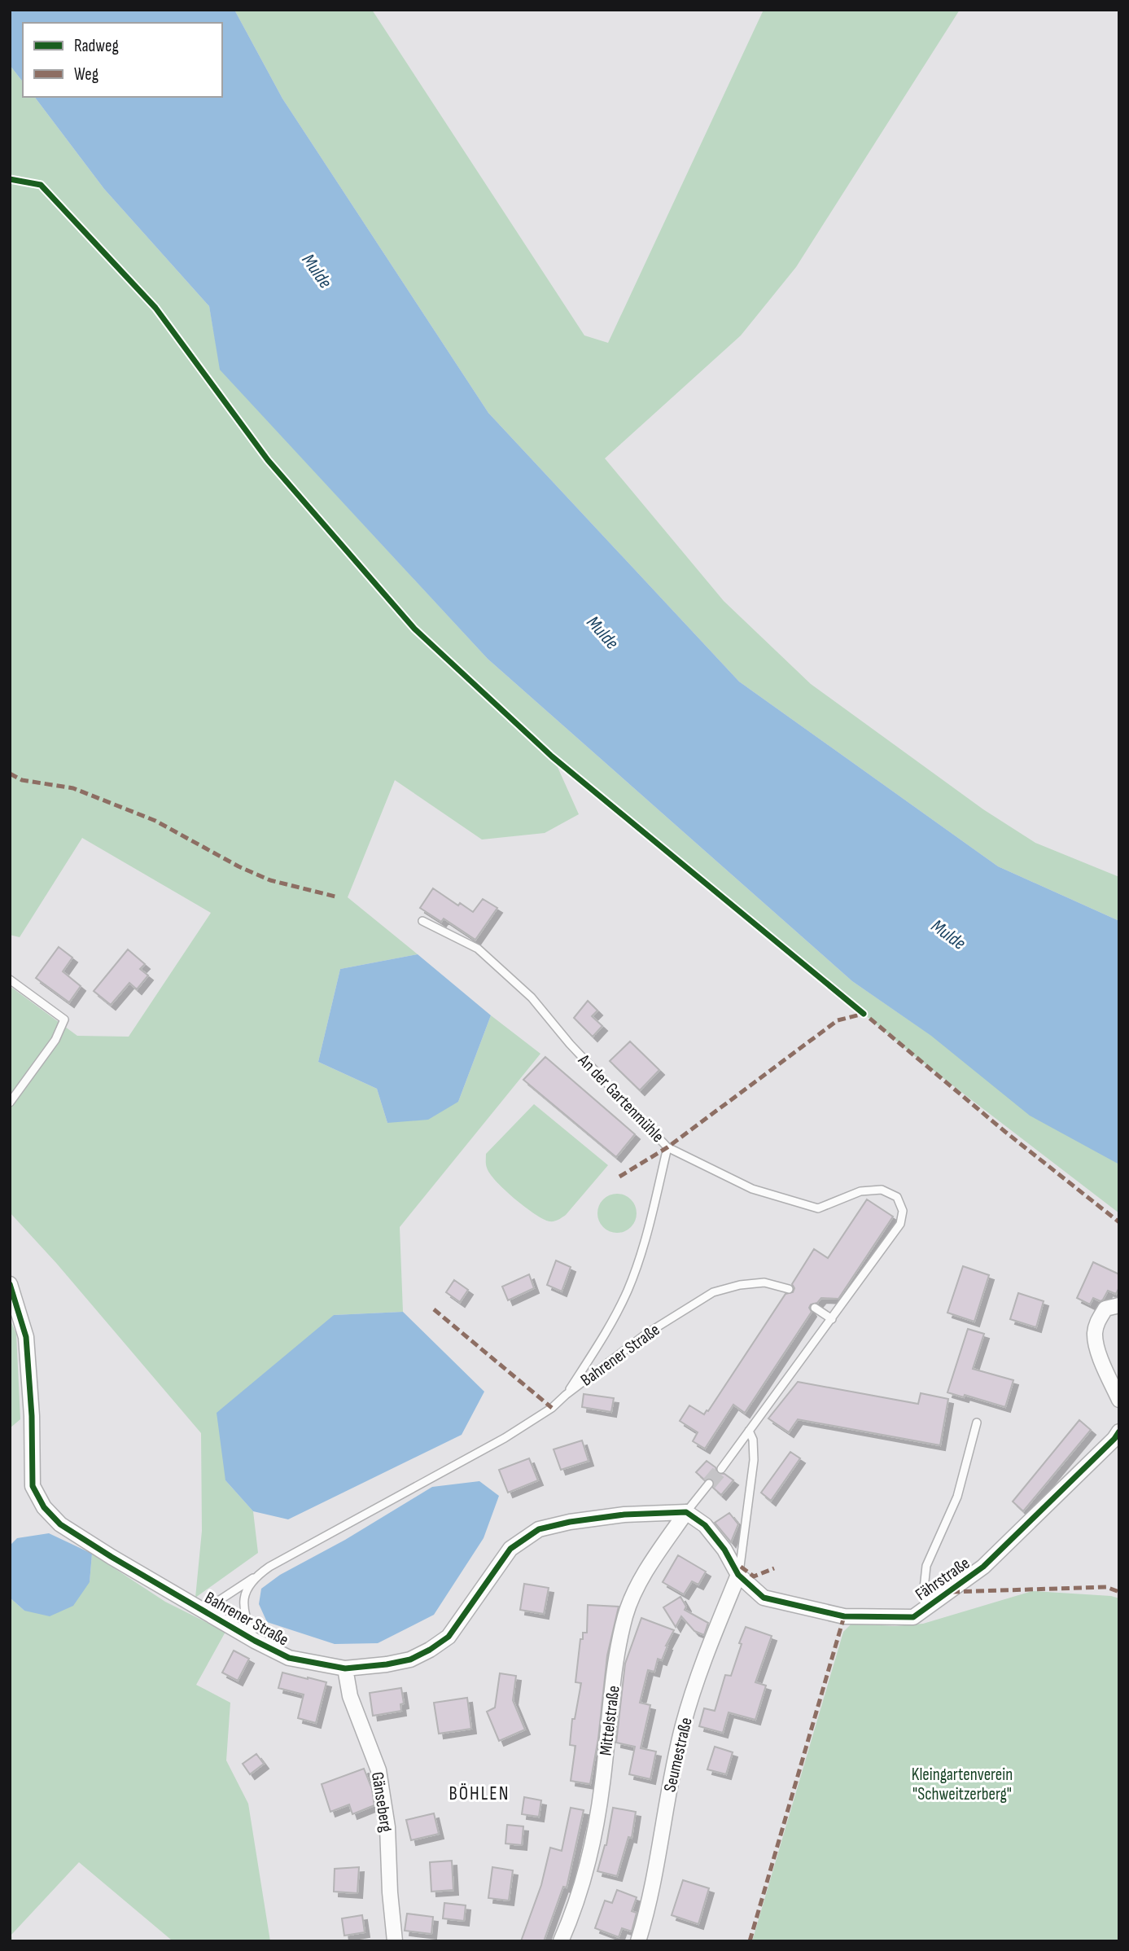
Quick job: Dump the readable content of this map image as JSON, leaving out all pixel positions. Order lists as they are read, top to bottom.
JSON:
{
  "streets": {
    "street": [
      "Bahrener Straße",
      "Fährstraße",
      "Mittelstraße",
      "Seumestraße",
      "Gänseberg"
    ],
    "lane": ["An der Gartenmühle"]
  },
  "crossings": [
    ["An der Gartenmühle", "Bahrener Straße"],
    ["Bahrener Straße", "Mittelstraße"],
    ["Bahrener Straße", "Gänseberg"],
    ["Fährstraße", "Seumestraße"]
  ],
  "districts": ["BÖHLEN"],
  "water": ["Mulde"],
  "parks": ["Kleingartenverein \"Schweitzerberg\""],
  "legend": ["Radweg", "Weg"]
}
